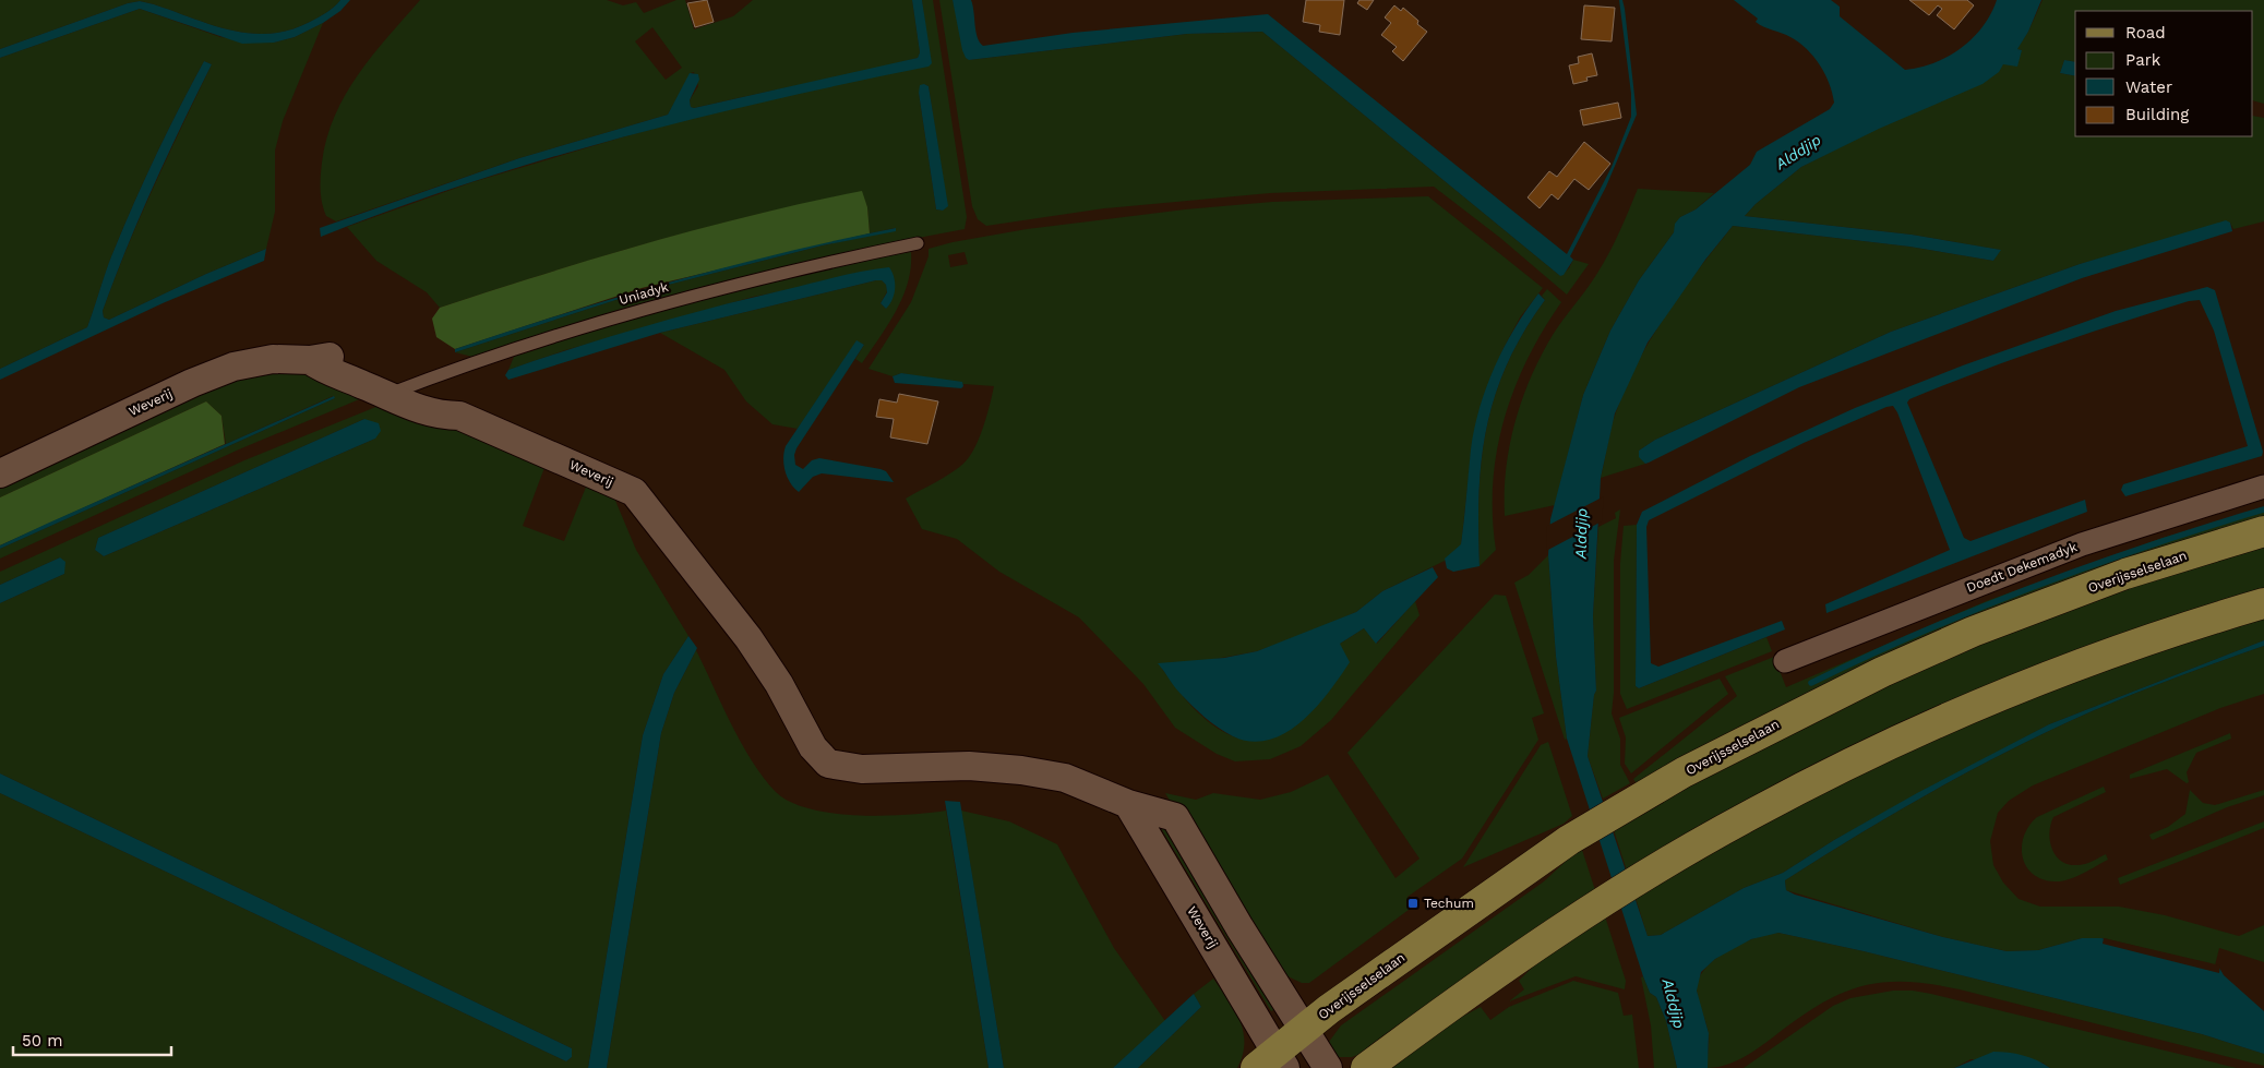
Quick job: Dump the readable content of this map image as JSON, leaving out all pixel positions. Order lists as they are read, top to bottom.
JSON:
{
  "streets": {
    "main road": ["Overijsselselaan"],
    "street": ["Weverij", "Doedt Dekemadyk"],
    "lane": ["Uniadyk"]
  },
  "crossings": [
    ["Uniadyk", "Weverij"],
    ["Weverij", "Overijsselselaan"]
  ],
  "water": ["Alddjip"],
  "places": {
    "transit": ["Techum"]
  },
  "legend": [
    "Road",
    "Park",
    "Water",
    "Building"
  ],
  "scale_bar": "50 m"
}
